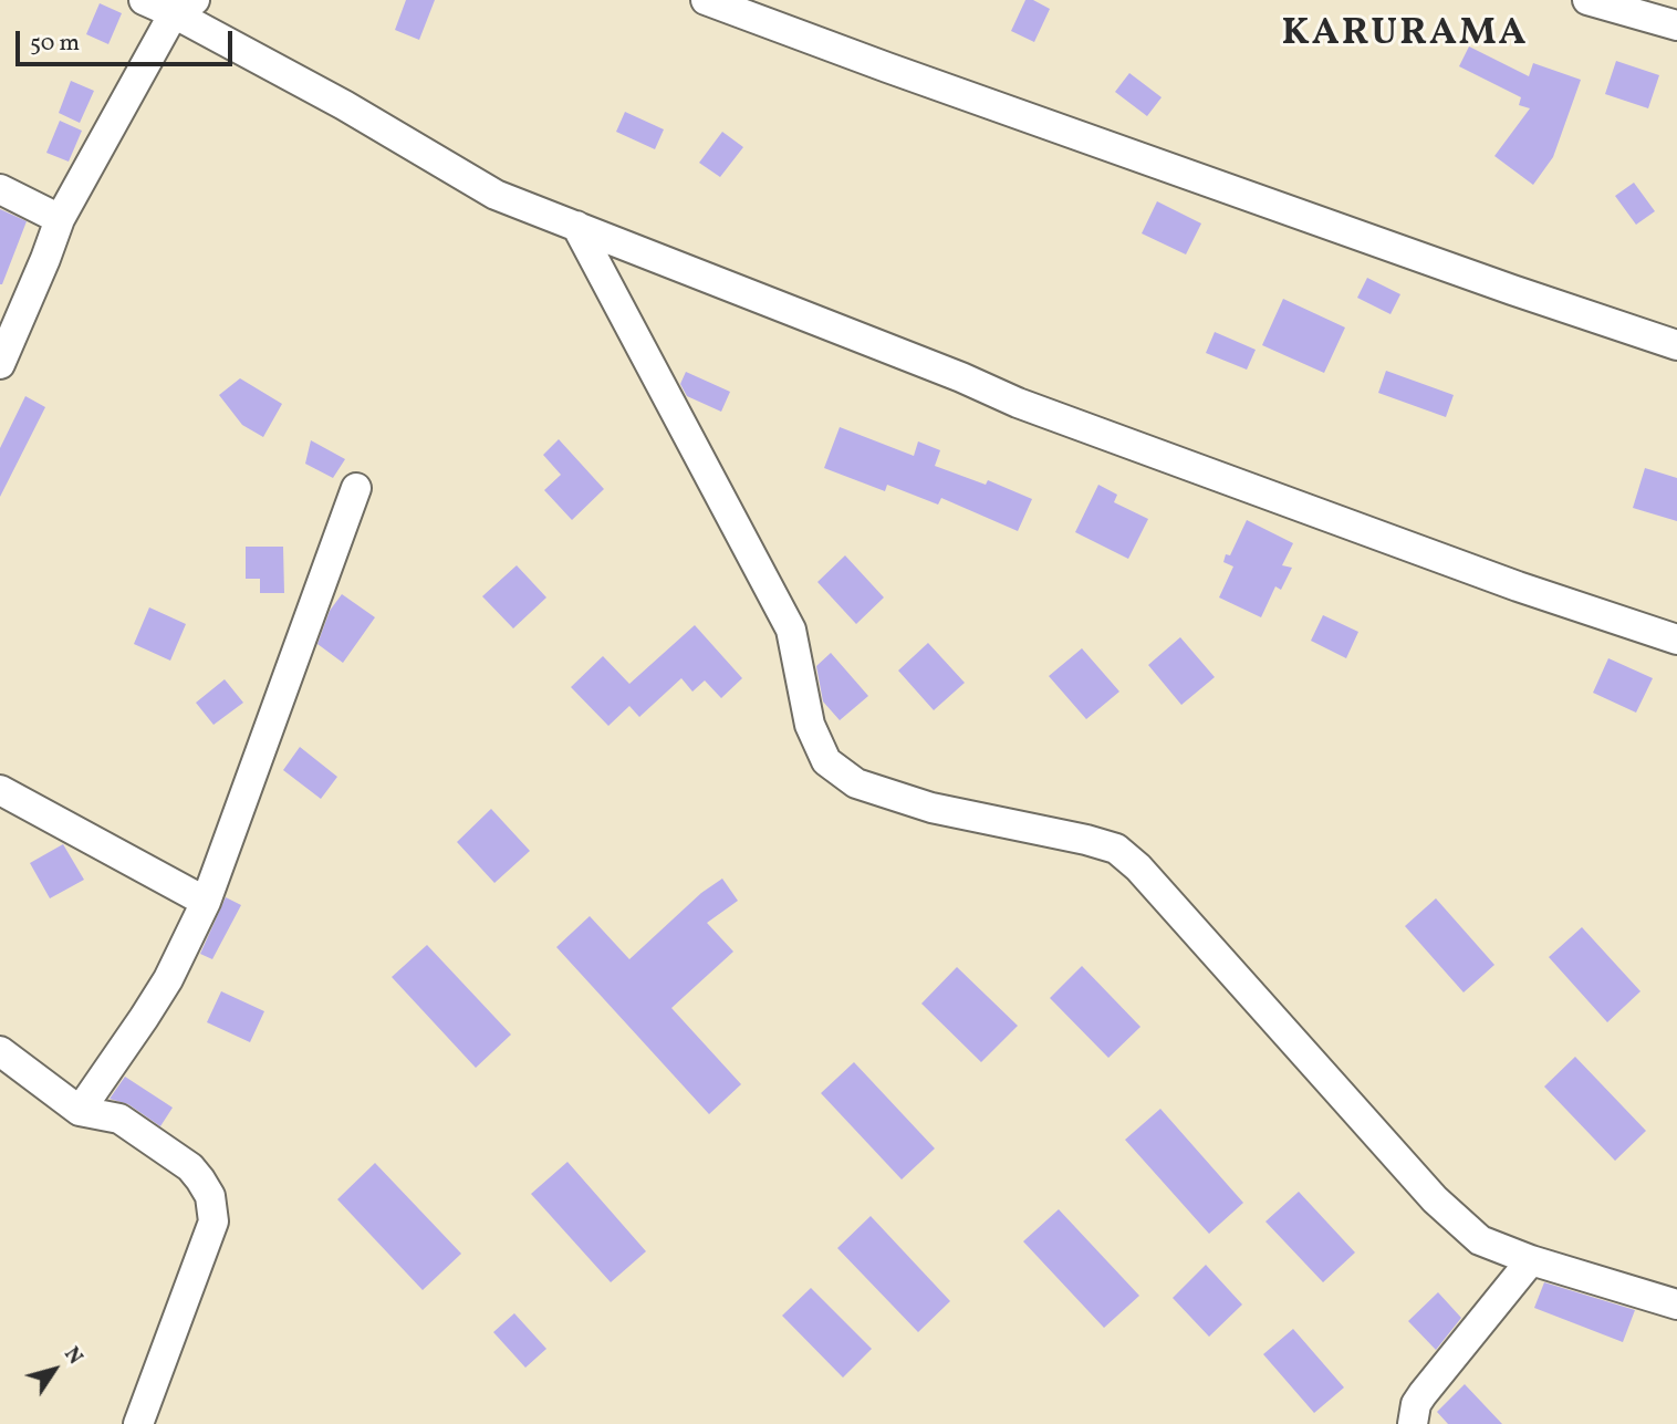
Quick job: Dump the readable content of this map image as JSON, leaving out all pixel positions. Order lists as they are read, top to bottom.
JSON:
{
  "districts": ["KARURAMA"],
  "scale_bar": "50 m",
  "north": "top right"
}
